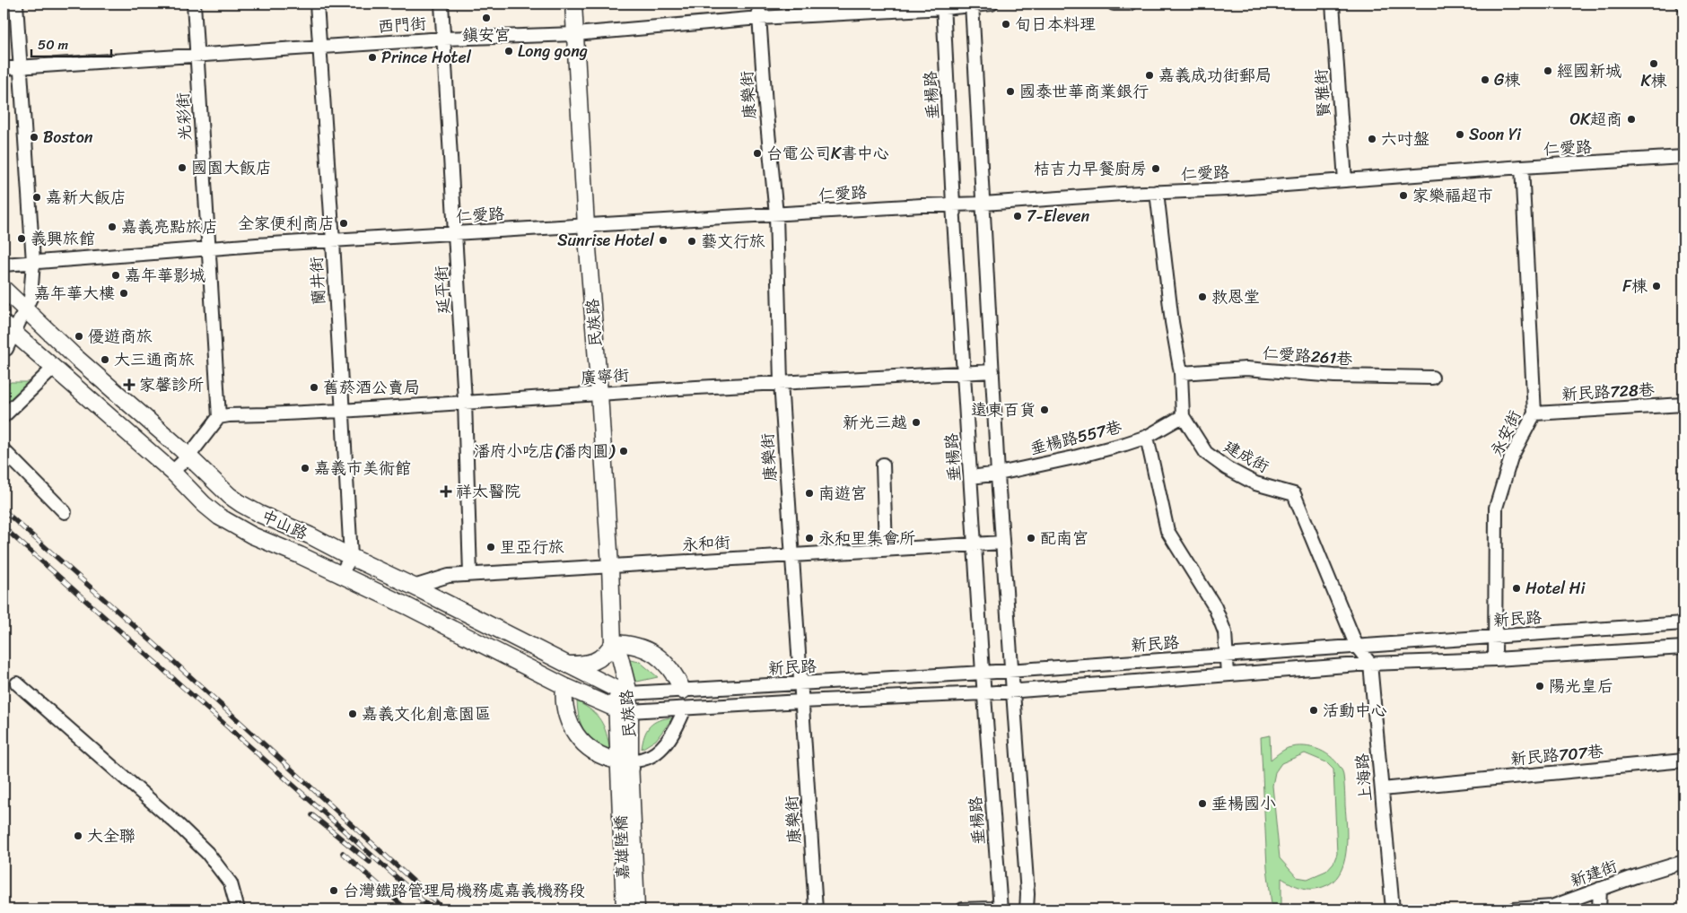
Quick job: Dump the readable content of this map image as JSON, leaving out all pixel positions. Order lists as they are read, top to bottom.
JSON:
{
  "streets": {
    "main road": ["民族路", "中山路", "嘉雄陸橋"],
    "street": [
      "西門街",
      "賢雅街",
      "康樂街",
      "垂楊路",
      "光彩街",
      "仁愛路",
      "蘭井街",
      "延平街",
      "仁愛路261巷",
      "廣寧街",
      "新民路728巷",
      "永安街",
      "垂楊路557巷",
      "建成街",
      "永和街",
      "新民路",
      "新民路707巷",
      "上海路",
      "新建街"
    ]
  },
  "crossings": [
    ["西門街", "康樂街"],
    ["西門街", "垂楊路"],
    ["西門街", "光彩街"],
    ["西門街", "蘭井街"],
    ["西門街", "延平街"],
    ["西門街", "民族路"],
    ["賢雅街", "仁愛路"],
    ["康樂街", "仁愛路"],
    ["康樂街", "廣寧街"],
    ["康樂街", "永和街"],
    ["康樂街", "新民路"],
    ["垂楊路", "仁愛路"],
    ["垂楊路", "廣寧街"],
    ["垂楊路", "垂楊路557巷"],
    ["垂楊路", "永和街"],
    ["垂楊路", "新民路"],
    ["光彩街", "仁愛路"],
    ["光彩街", "廣寧街"],
    ["仁愛路", "蘭井街"],
    ["仁愛路", "延平街"],
    ["仁愛路", "民族路"],
    ["仁愛路", "永安街"],
    ["仁愛路", "建成街"],
    ["蘭井街", "廣寧街"],
    ["蘭井街", "中山路"],
    ["延平街", "廣寧街"],
    ["延平街", "永和街"],
    ["民族路", "廣寧街"],
    ["民族路", "中山路"],
    ["民族路", "永和街"],
    ["民族路", "新民路"],
    ["民族路", "嘉雄陸橋"],
    ["仁愛路261巷", "建成街"],
    ["新民路728巷", "永安街"],
    ["永安街", "新民路"],
    ["垂楊路557巷", "建成街"],
    ["建成街", "新民路"],
    ["中山路", "永和街"],
    ["中山路", "新民路"],
    ["新民路707巷", "上海路"]
  ],
  "places": {
    "other": [
      "鎮安宮",
      "旬日本料理",
      "Long gong",
      "Prince Hotel",
      "K棟",
      "經國新城",
      "嘉義成功街郵局",
      "G棟",
      "國泰世華商業銀行",
      "OK超商",
      "Soon Yi",
      "Boston",
      "六吋盤",
      "台電公司K書中心",
      "國園大飯店",
      "桔吉力早餐廚房",
      "家樂福超市",
      "嘉新大飯店",
      "7-Eleven",
      "全家便利商店",
      "嘉義亮點旅店",
      "義興旅館",
      "Sunrise Hotel",
      "藝文行旅",
      "嘉年華影城",
      "F棟",
      "嘉年華大樓",
      "救恩堂",
      "優遊商旅",
      "大三通商旅",
      "舊菸酒公賣局",
      "遠東百貨",
      "新光三越",
      "潘府小吃店(潘肉圓)",
      "嘉義市美術館",
      "南遊宮",
      "永和里集會所",
      "配南宮",
      "里亞行旅",
      "Hotel Hi",
      "陽光皇后",
      "活動中心",
      "嘉義文化創意園區",
      "垂楊國小",
      "大全聯",
      "台灣鐵路管理局機務處嘉義機務段"
    ],
    "health": ["家馨診所", "祥太醫院"]
  },
  "scale_bar": "50 m"
}
